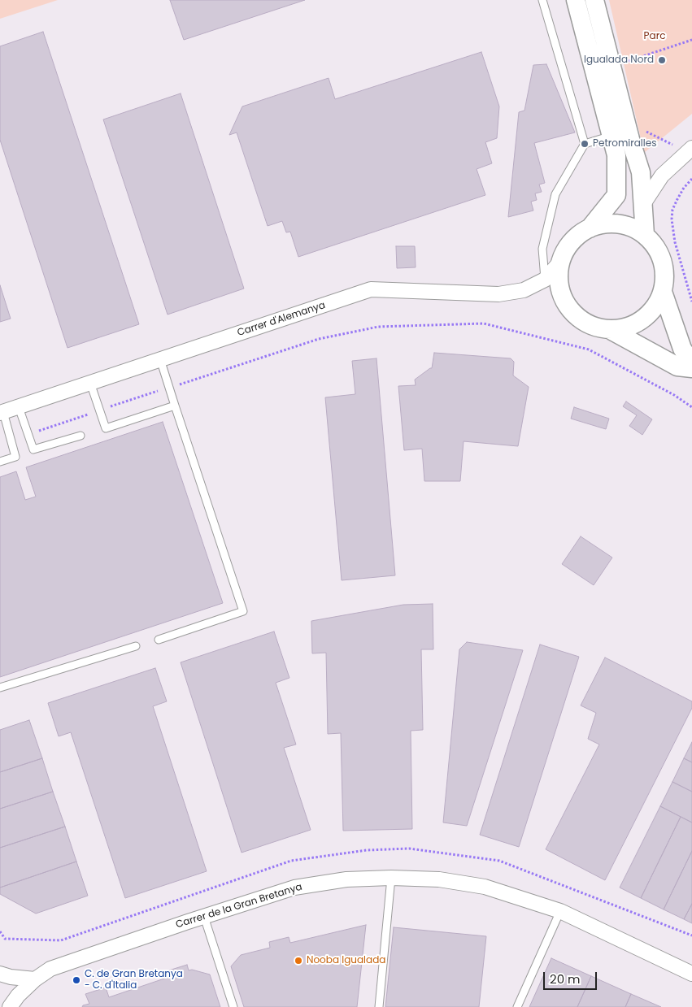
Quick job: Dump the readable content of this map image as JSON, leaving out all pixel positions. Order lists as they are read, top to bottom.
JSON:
{
  "streets": {
    "street": ["Carrer d'Alemanya", "Carrer de la Gran Bretanya"]
  },
  "parks": ["Parc"],
  "places": [
    "Igualada Nord",
    "Petromiralles",
    "Nooba Igualada",
    "C. de Gran Bretanya - C. d'Italia"
  ],
  "scale_bar": "20 m"
}
